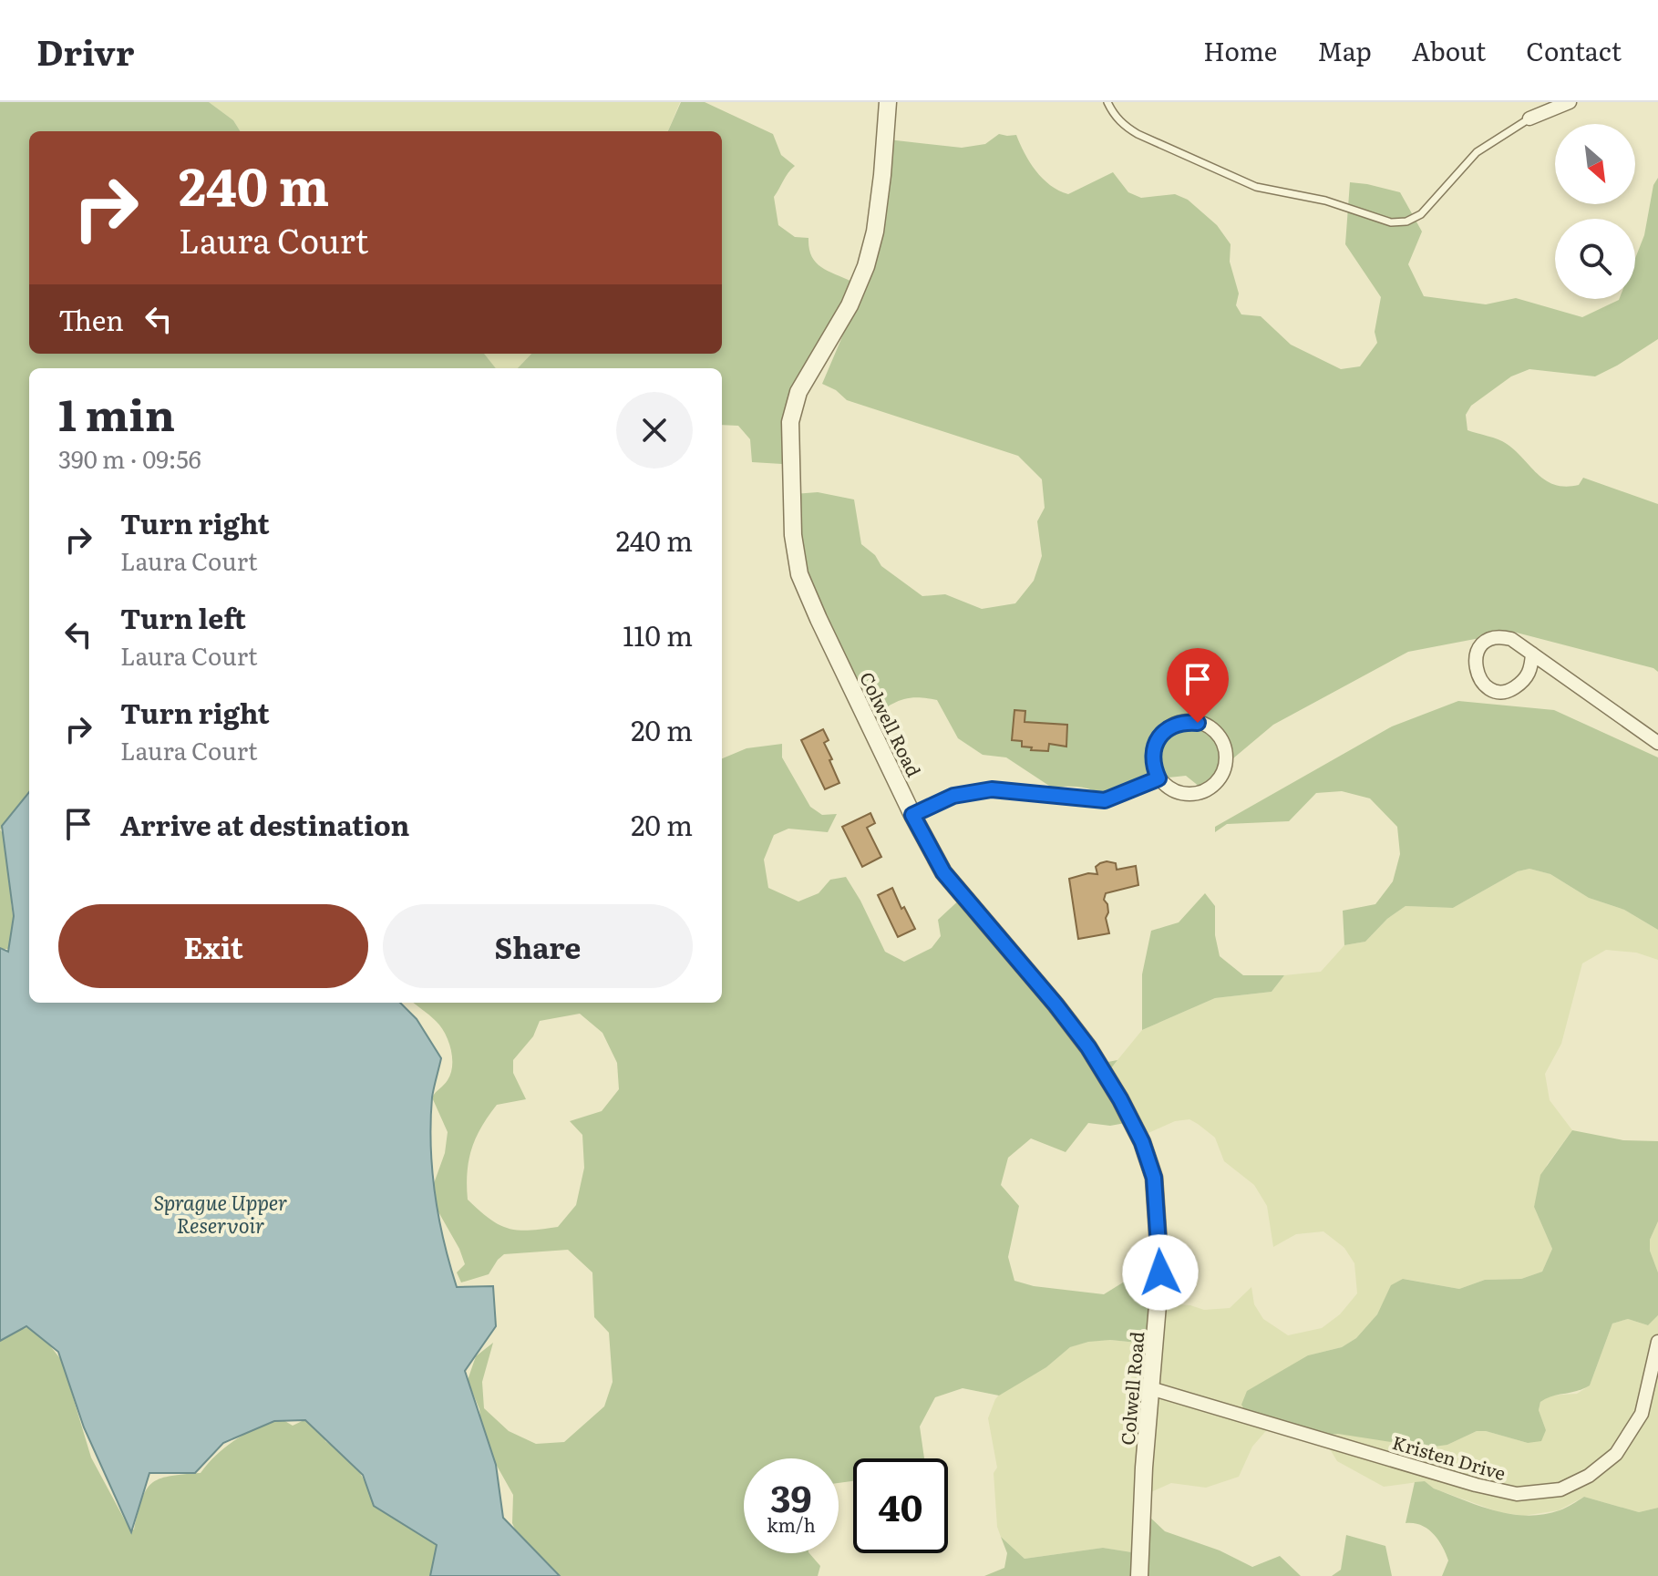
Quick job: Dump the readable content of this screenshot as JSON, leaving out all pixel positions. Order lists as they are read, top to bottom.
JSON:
{
  "streets": {
    "street": ["Colwell Road", "Kristen Drive"]
  },
  "crossings": [
    ["Colwell Road", "Kristen Drive"]
  ],
  "water": ["Sprague Upper Reservoir"],
  "north": "bottom right",
  "page": {
    "header": "Drivr",
    "nav": [
      "Home",
      "Map",
      "About",
      "Contact"
    ],
    "turn": ["240 m", "Laura Court"],
    "then": "Then",
    "heading": ["1 min", "390 m · 09:56"],
    "list": [
      {
        "name": "Turn right",
        "note": "Laura Court",
        "value": "240 m"
      },
      {
        "name": "Turn left",
        "note": "Laura Court",
        "value": "110 m"
      },
      {
        "name": "Turn right",
        "note": "Laura Court",
        "value": "20 m"
      },
      {
        "name": "Arrive at destination",
        "value": "20 m"
      }
    ],
    "buttons": ["Exit", "Share"],
    "speed": "39 km/h",
    "limit": "40"
  }
}
